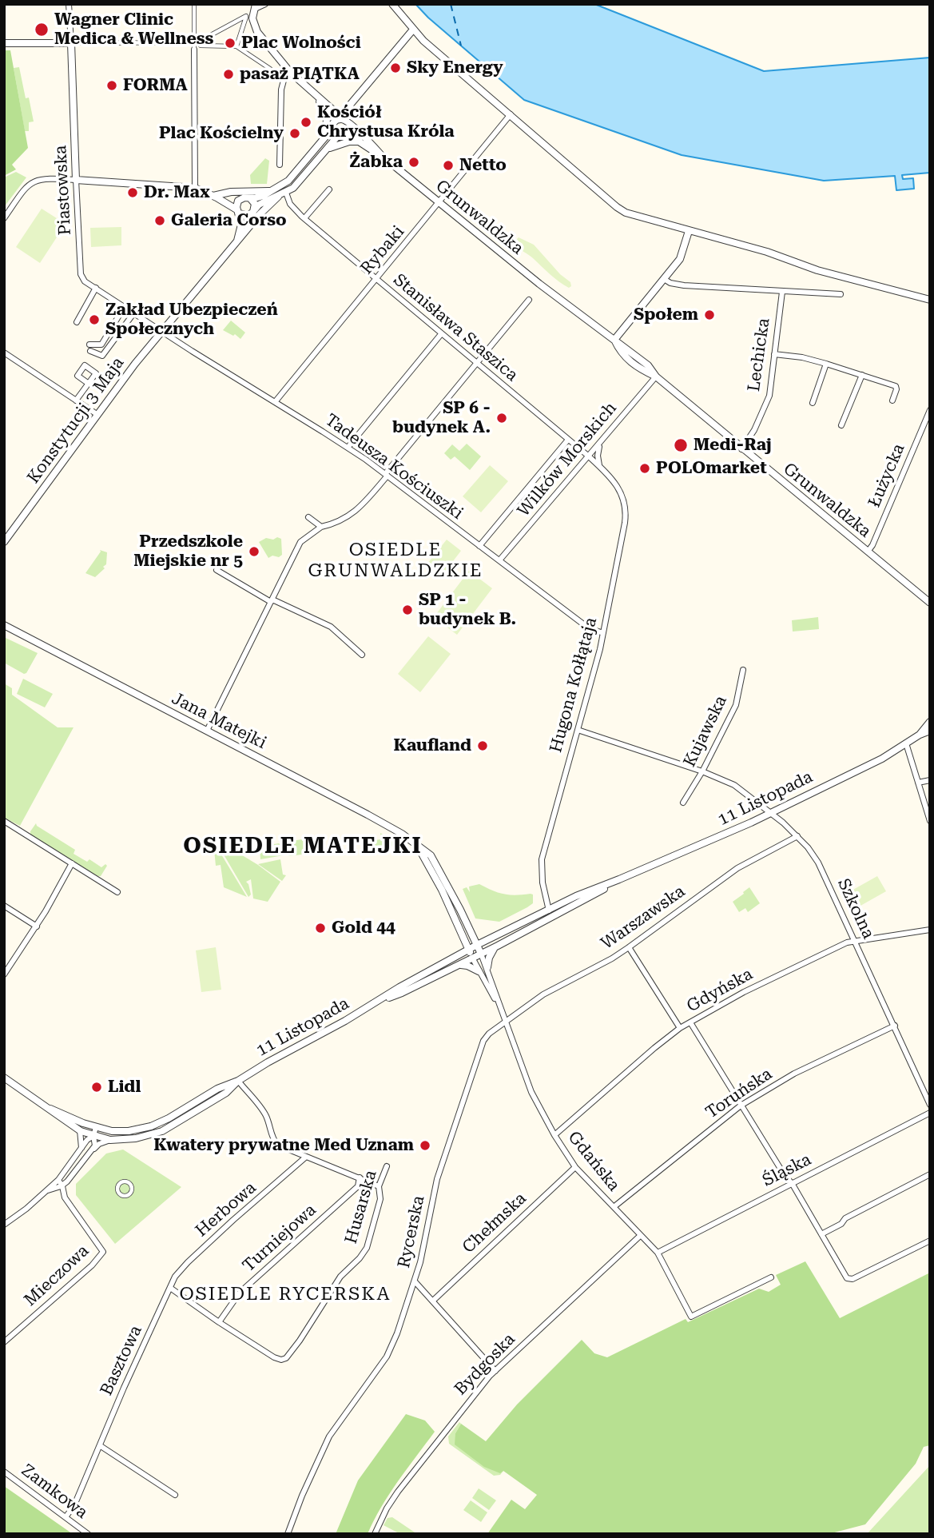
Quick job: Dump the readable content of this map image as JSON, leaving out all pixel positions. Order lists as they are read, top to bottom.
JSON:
{
  "streets": {
    "street": [
      "Piastowska",
      "Grunwaldzka",
      "Rybaki",
      "Stanisława Staszica",
      "Lechicka",
      "Konstytucji 3 Maja",
      "Wilków Morskich",
      "Tadeusza Kościuszki",
      "Łużycka",
      "Hugona Kołłątaja",
      "Jana Matejki",
      "Kujawska",
      "11 Listopada",
      "Szkolna",
      "Warszawska",
      "Gdyńska",
      "Toruńska",
      "Gdańska",
      "Śląska",
      "Husarska",
      "Herbowa",
      "Chełmska",
      "Rycerska",
      "Turniejowa",
      "Mieczowa",
      "Basztowa",
      "Bydgoska",
      "Zamkowa"
    ]
  },
  "crossings": [
    ["Piastowska", "Konstytucji 3 Maja"],
    ["Piastowska", "Tadeusza Kościuszki"],
    ["Grunwaldzka", "Rybaki"],
    ["Grunwaldzka", "Lechicka"],
    ["Grunwaldzka", "Wilków Morskich"],
    ["Grunwaldzka", "Łużycka"],
    ["Rybaki", "Stanisława Staszica"],
    ["Rybaki", "Tadeusza Kościuszki"],
    ["Stanisława Staszica", "Wilków Morskich"],
    ["Stanisława Staszica", "Hugona Kołłątaja"],
    ["Konstytucji 3 Maja", "Tadeusza Kościuszki"],
    ["Wilków Morskich", "Tadeusza Kościuszki"],
    ["Wilków Morskich", "Hugona Kołłątaja"],
    ["Tadeusza Kościuszki", "Hugona Kołłątaja"],
    ["Hugona Kołłątaja", "11 Listopada"],
    ["Hugona Kołłątaja", "Szkolna"],
    ["Jana Matejki", "11 Listopada"],
    ["Jana Matejki", "Gdańska"],
    ["Kujawska", "Szkolna"],
    ["11 Listopada", "Szkolna"],
    ["11 Listopada", "Gdańska"],
    ["Szkolna", "Warszawska"],
    ["Szkolna", "Gdyńska"],
    ["Szkolna", "Toruńska"],
    ["Warszawska", "Gdańska"],
    ["Warszawska", "Rycerska"],
    ["Gdyńska", "Gdańska"],
    ["Toruńska", "Gdańska"],
    ["Gdańska", "Śląska"],
    ["Gdańska", "Chełmska"],
    ["Gdańska", "Rycerska"],
    ["Gdańska", "Bydgoska"],
    ["Husarska", "Turniejowa"],
    ["Herbowa", "Basztowa"],
    ["Basztowa", "Zamkowa"]
  ],
  "districts": ["OSIEDLE GRUNWALDZKIE", "OSIEDLE MATEJKI", "OSIEDLE RYCERSKA"],
  "places": [
    "Wagner Clinic Medica & Wellness",
    "Plac Wolności",
    "Sky Energy",
    "pasaż PIĄTKA",
    "FORMA",
    "Kościół Chrystusa Króla",
    "Plac Kościelny",
    "Żabka",
    "Netto",
    "Dr. Max",
    "Galeria Corso",
    "Społem",
    "Zakład Ubezpieczeń Społecznych",
    "SP 6 - budynek A.",
    "Medi-Raj",
    "POLOmarket",
    "Przedszkole Miejskie nr 5",
    "SP 1 - budynek B.",
    "Kaufland",
    "Gold 44",
    "Lidl",
    "Kwatery prywatne Med Uznam"
  ]
}
